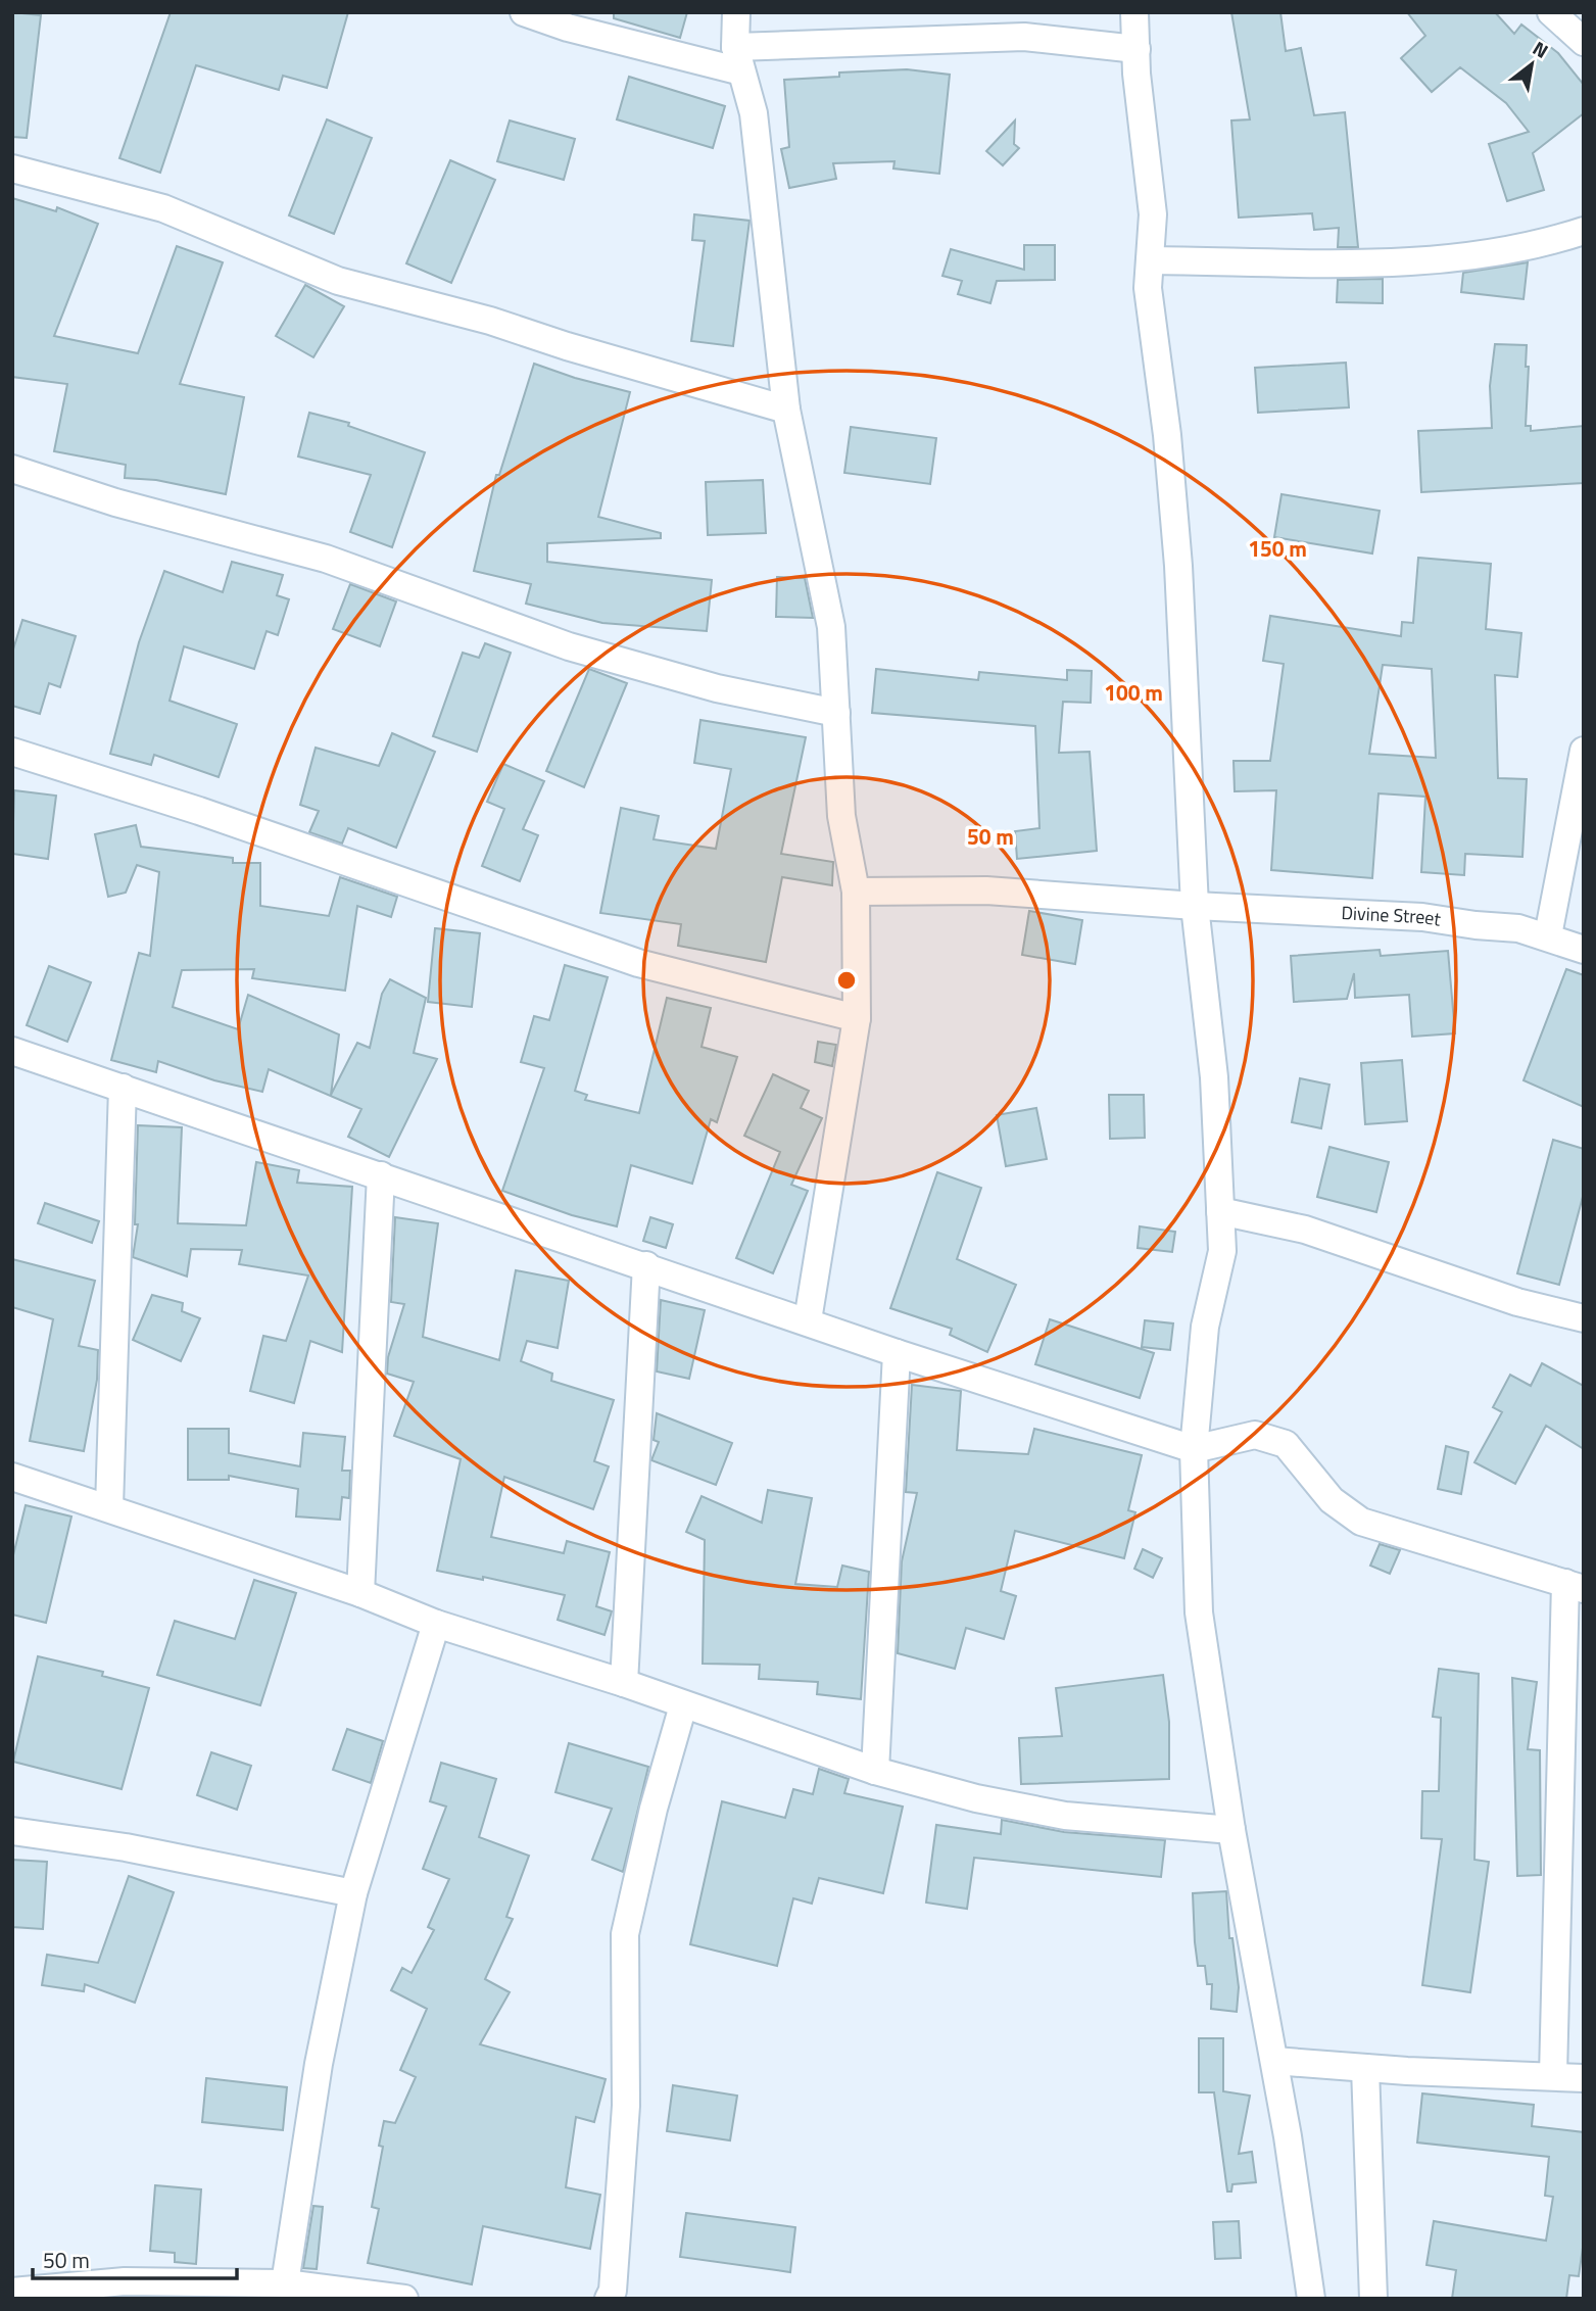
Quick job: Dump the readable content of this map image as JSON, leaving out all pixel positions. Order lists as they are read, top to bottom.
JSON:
{
  "streets": {
    "street": ["Divine Street"]
  },
  "scale_bar": "50 m",
  "north": "top right",
  "rings": ["150 m", "100 m", "50 m"]
}
